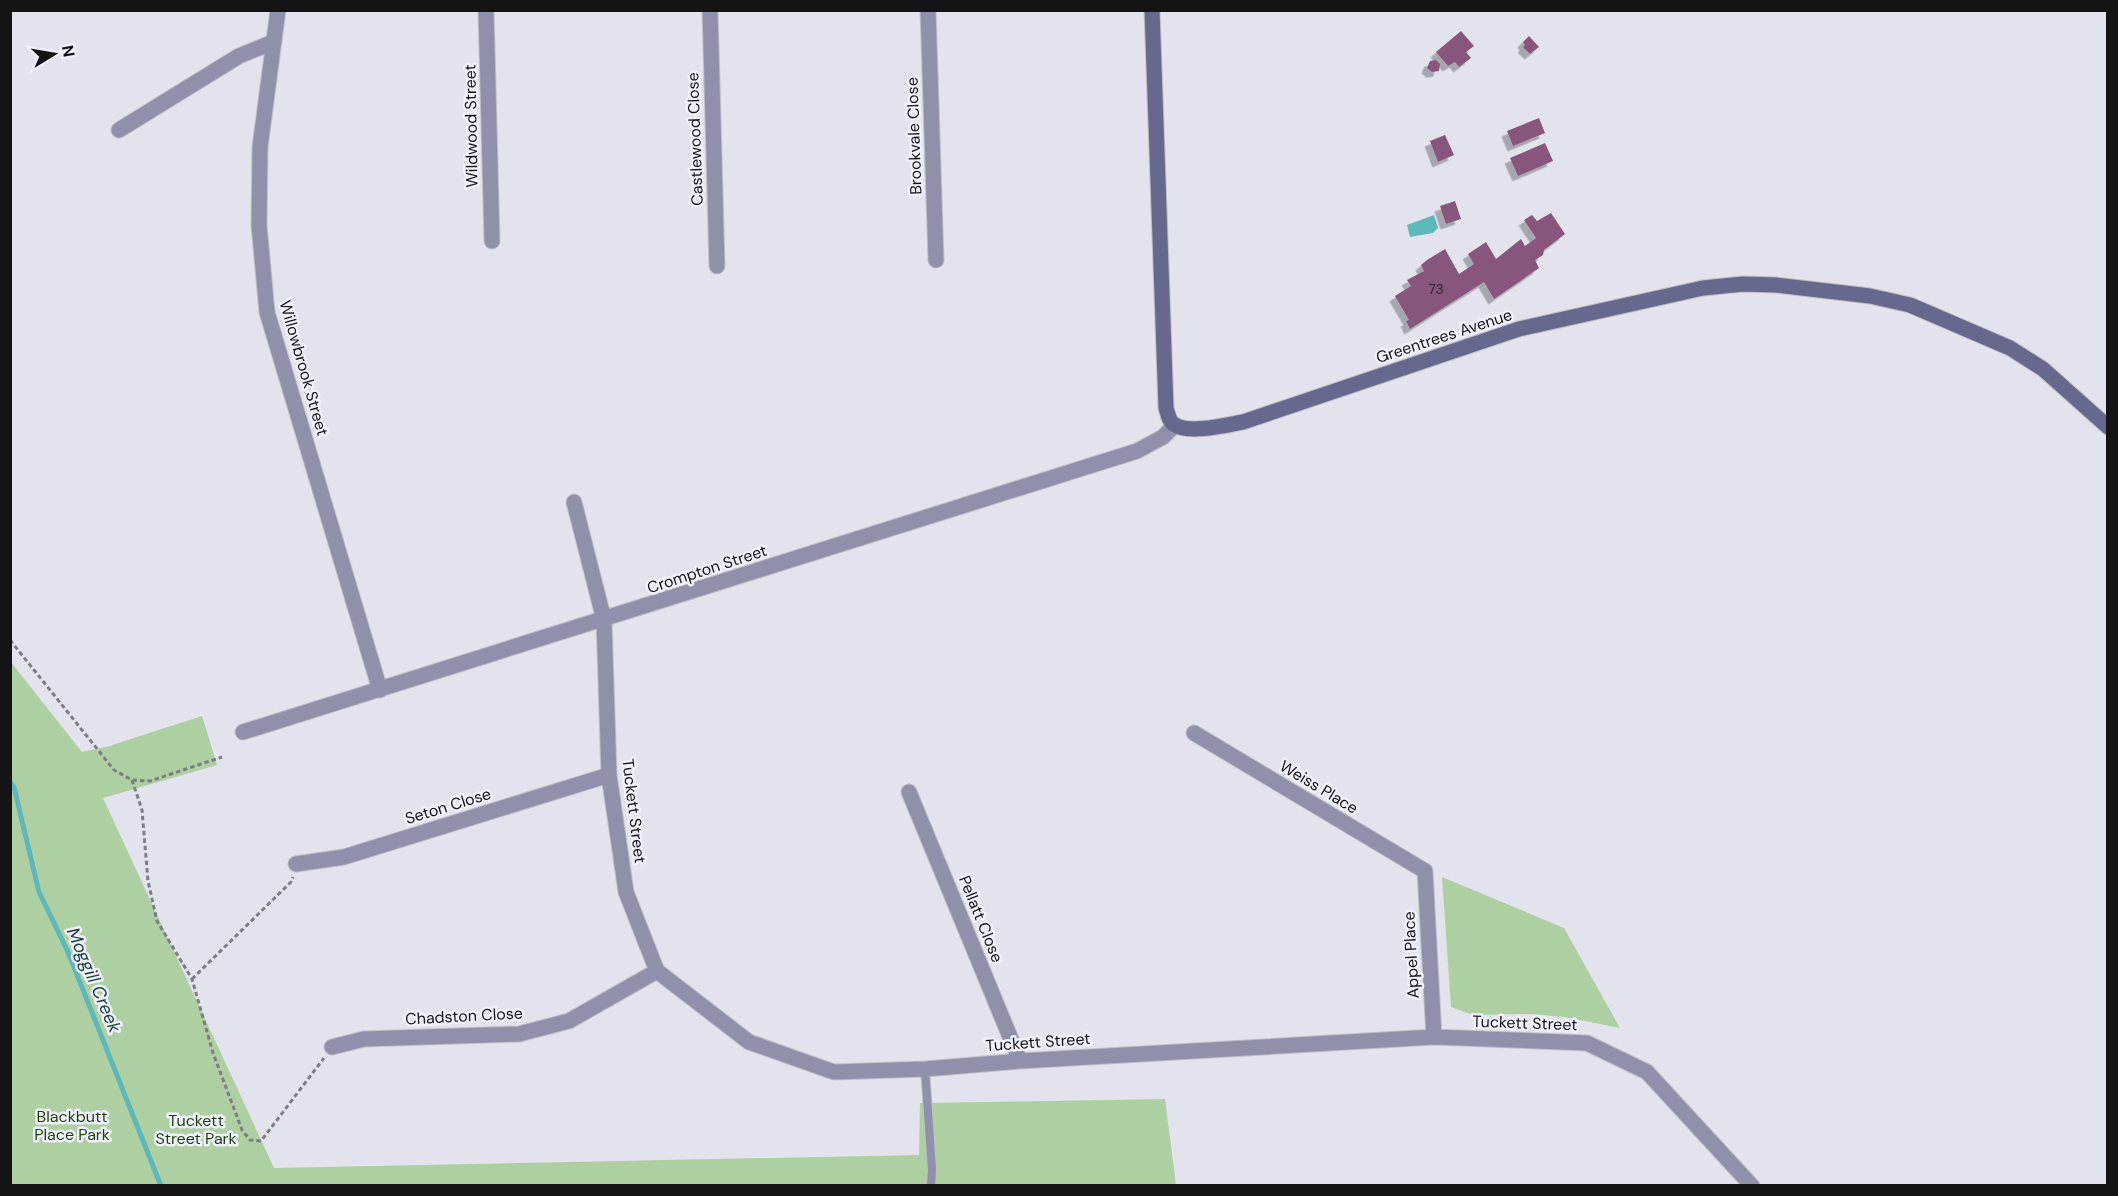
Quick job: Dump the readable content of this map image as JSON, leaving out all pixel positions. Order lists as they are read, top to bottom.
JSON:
{
  "streets": {
    "street": [
      "Wildwood Street",
      "Brookvale Close",
      "Castlewood Close",
      "Greentrees Avenue",
      "Willowbrook Street",
      "Crompton Street",
      "Weiss Place",
      "Seton Close",
      "Tuckett Street",
      "Pellatt Close",
      "Appel Place",
      "Chadston Close"
    ]
  },
  "crossings": [
    ["Greentrees Avenue", "Crompton Street"],
    ["Willowbrook Street", "Crompton Street"],
    ["Crompton Street", "Tuckett Street"],
    ["Weiss Place", "Appel Place"],
    ["Seton Close", "Tuckett Street"],
    ["Tuckett Street", "Pellatt Close"],
    ["Tuckett Street", "Appel Place"],
    ["Tuckett Street", "Chadston Close"]
  ],
  "water": ["Moggill Creek"],
  "parks": ["Blackbutt Place Park", "Tuckett Street Park"],
  "house_numbers": ["73"],
  "north": "right"
}
